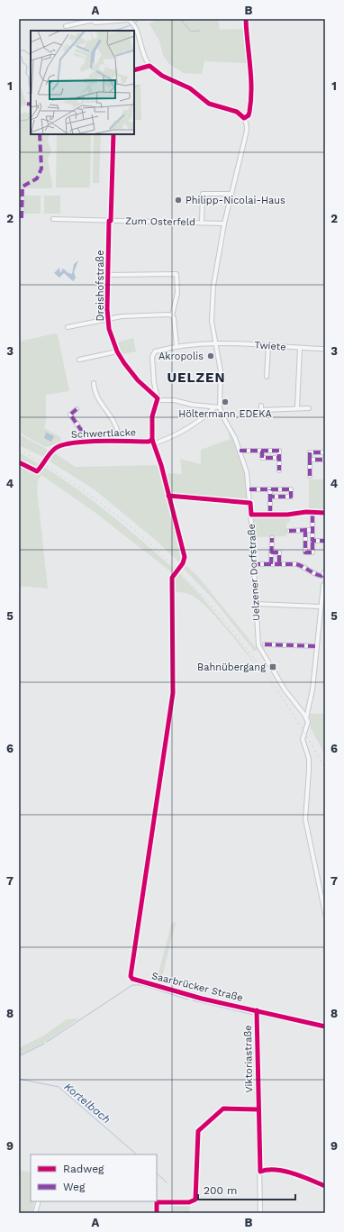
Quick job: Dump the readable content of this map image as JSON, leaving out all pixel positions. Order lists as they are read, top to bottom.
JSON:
{
  "streets": {
    "street": [
      "Zum Osterfeld",
      "Dreishofstraße",
      "Twiete",
      "Schwertlacke",
      "Uelzener Dorfstraße",
      "Saarbrücker Straße",
      "Viktoriastraße"
    ]
  },
  "crossings": [
    ["Zum Osterfeld", "Dreishofstraße"],
    ["Zum Osterfeld", "Uelzener Dorfstraße"],
    ["Dreishofstraße", "Twiete"],
    ["Twiete", "Uelzener Dorfstraße"],
    ["Saarbrücker Straße", "Viktoriastraße"]
  ],
  "districts": ["UELZEN"],
  "water": ["Kortelbach"],
  "places": {
    "other": ["Philipp-Nicolai-Haus", "Akropolis", "Höltermann EDEKA"],
    "transit": ["Bahnübergang"]
  },
  "legend": ["Radweg", "Weg"],
  "scale_bar": "200 m",
  "grid": {
    "columns": ["A", "B"],
    "rows": [
      "1",
      "2",
      "3",
      "4",
      "5",
      "6",
      "7",
      "8",
      "9"
    ]
  }
}
